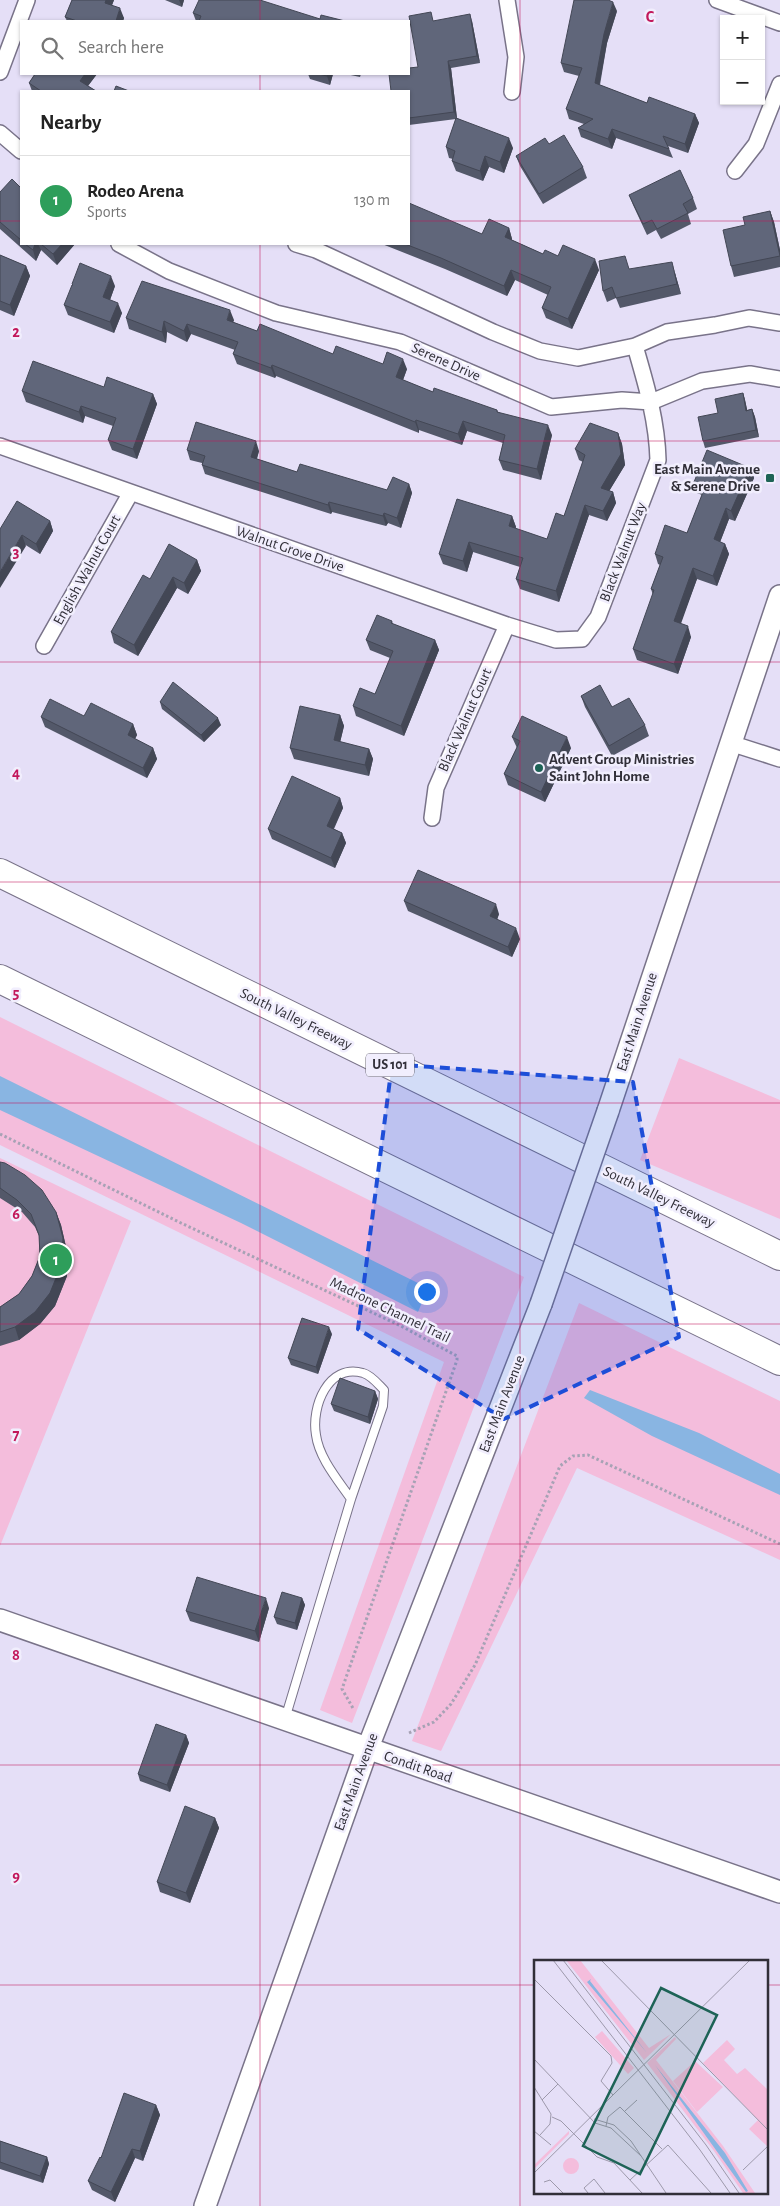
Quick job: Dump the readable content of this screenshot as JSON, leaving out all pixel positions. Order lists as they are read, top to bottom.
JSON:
{
  "streets": {
    "highway": ["South Valley Freeway", "US 101"],
    "street": [
      "Serene Drive",
      "Walnut Grove Drive",
      "Black Walnut Way",
      "English Walnut Court",
      "Black Walnut Court",
      "East Main Avenue",
      "Condit Road"
    ],
    "path": ["Madrone Channel Trail"]
  },
  "crossings": [
    ["Serene Drive", "Black Walnut Way"],
    ["Walnut Grove Drive", "Black Walnut Way"],
    ["Walnut Grove Drive", "English Walnut Court"],
    ["Walnut Grove Drive", "Black Walnut Court"],
    ["East Main Avenue", "Condit Road"]
  ],
  "places": {
    "transit": ["East Main Avenue & Serene Drive"],
    "other": ["Advent Group Ministries Saint John Home"]
  },
  "page": {
    "map_buttons": ["+", "−"],
    "search": "Search here",
    "heading": "Nearby",
    "list": [
      {
        "mark": "1",
        "name": "Rodeo Arena",
        "note": "Sports",
        "value": "130 m"
      }
    ],
    "pins": "1"
  },
  "grid": {
    "columns": ["C"],
    "rows": [
      "2",
      "3",
      "4",
      "5",
      "6",
      "7",
      "8",
      "9"
    ]
  }
}
